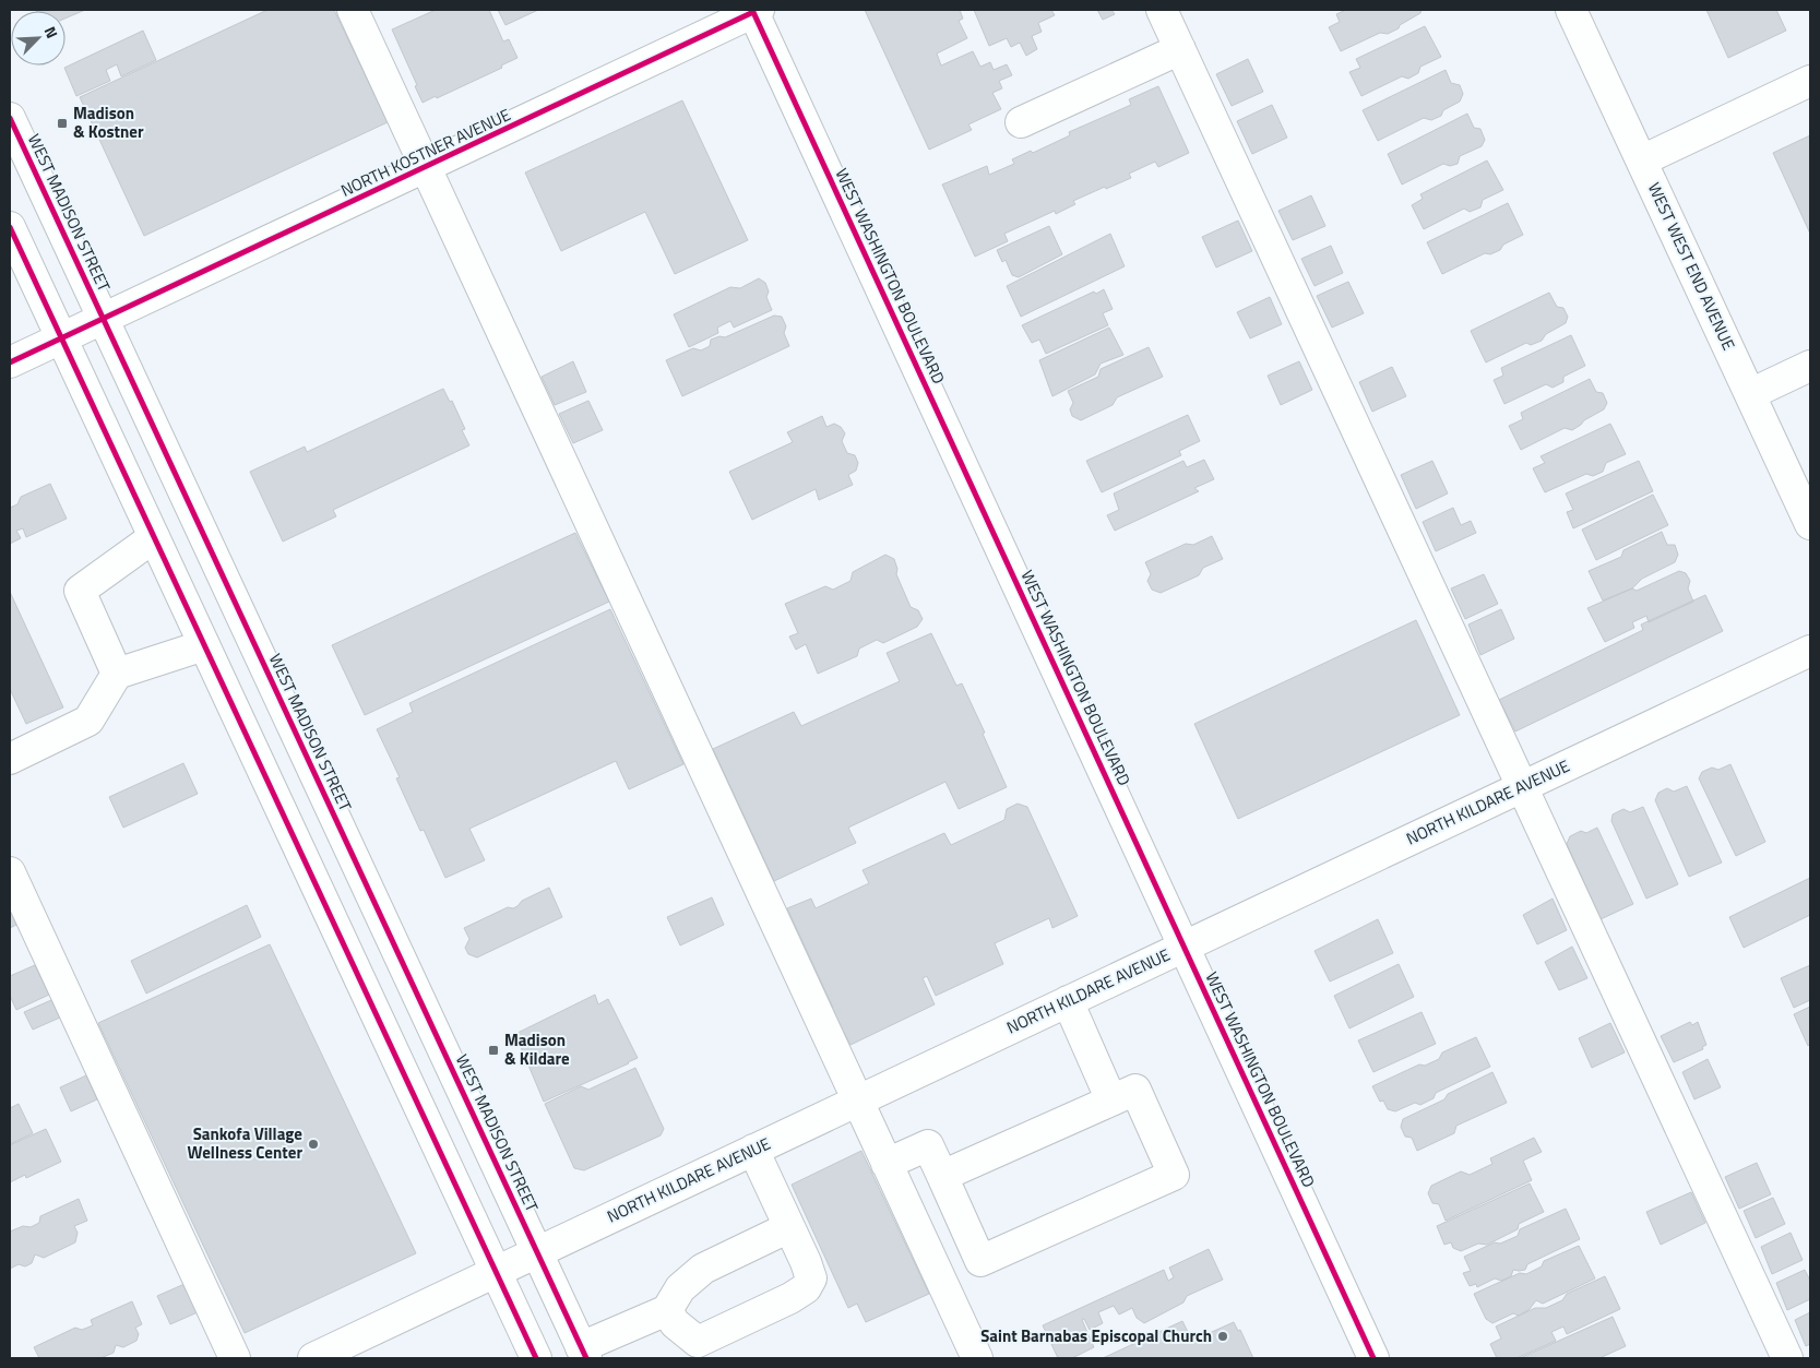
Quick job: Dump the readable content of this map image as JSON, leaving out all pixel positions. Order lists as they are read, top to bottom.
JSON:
{
  "streets": {
    "street": [
      "NORTH KOSTNER AVENUE",
      "WEST MADISON STREET",
      "WEST WEST END AVENUE",
      "WEST WASHINGTON BOULEVARD",
      "NORTH KILDARE AVENUE"
    ]
  },
  "crossings": [
    ["NORTH KOSTNER AVENUE", "WEST MADISON STREET"],
    ["NORTH KOSTNER AVENUE", "WEST WASHINGTON BOULEVARD"],
    ["WEST MADISON STREET", "NORTH KILDARE AVENUE"],
    ["WEST WASHINGTON BOULEVARD", "NORTH KILDARE AVENUE"]
  ],
  "places": {
    "transit": ["Madison & Kostner", "Madison & Kildare"],
    "other": ["Sankofa Village Wellness Center", "Saint Barnabas Episcopal Church"]
  },
  "north": "top right"
}
